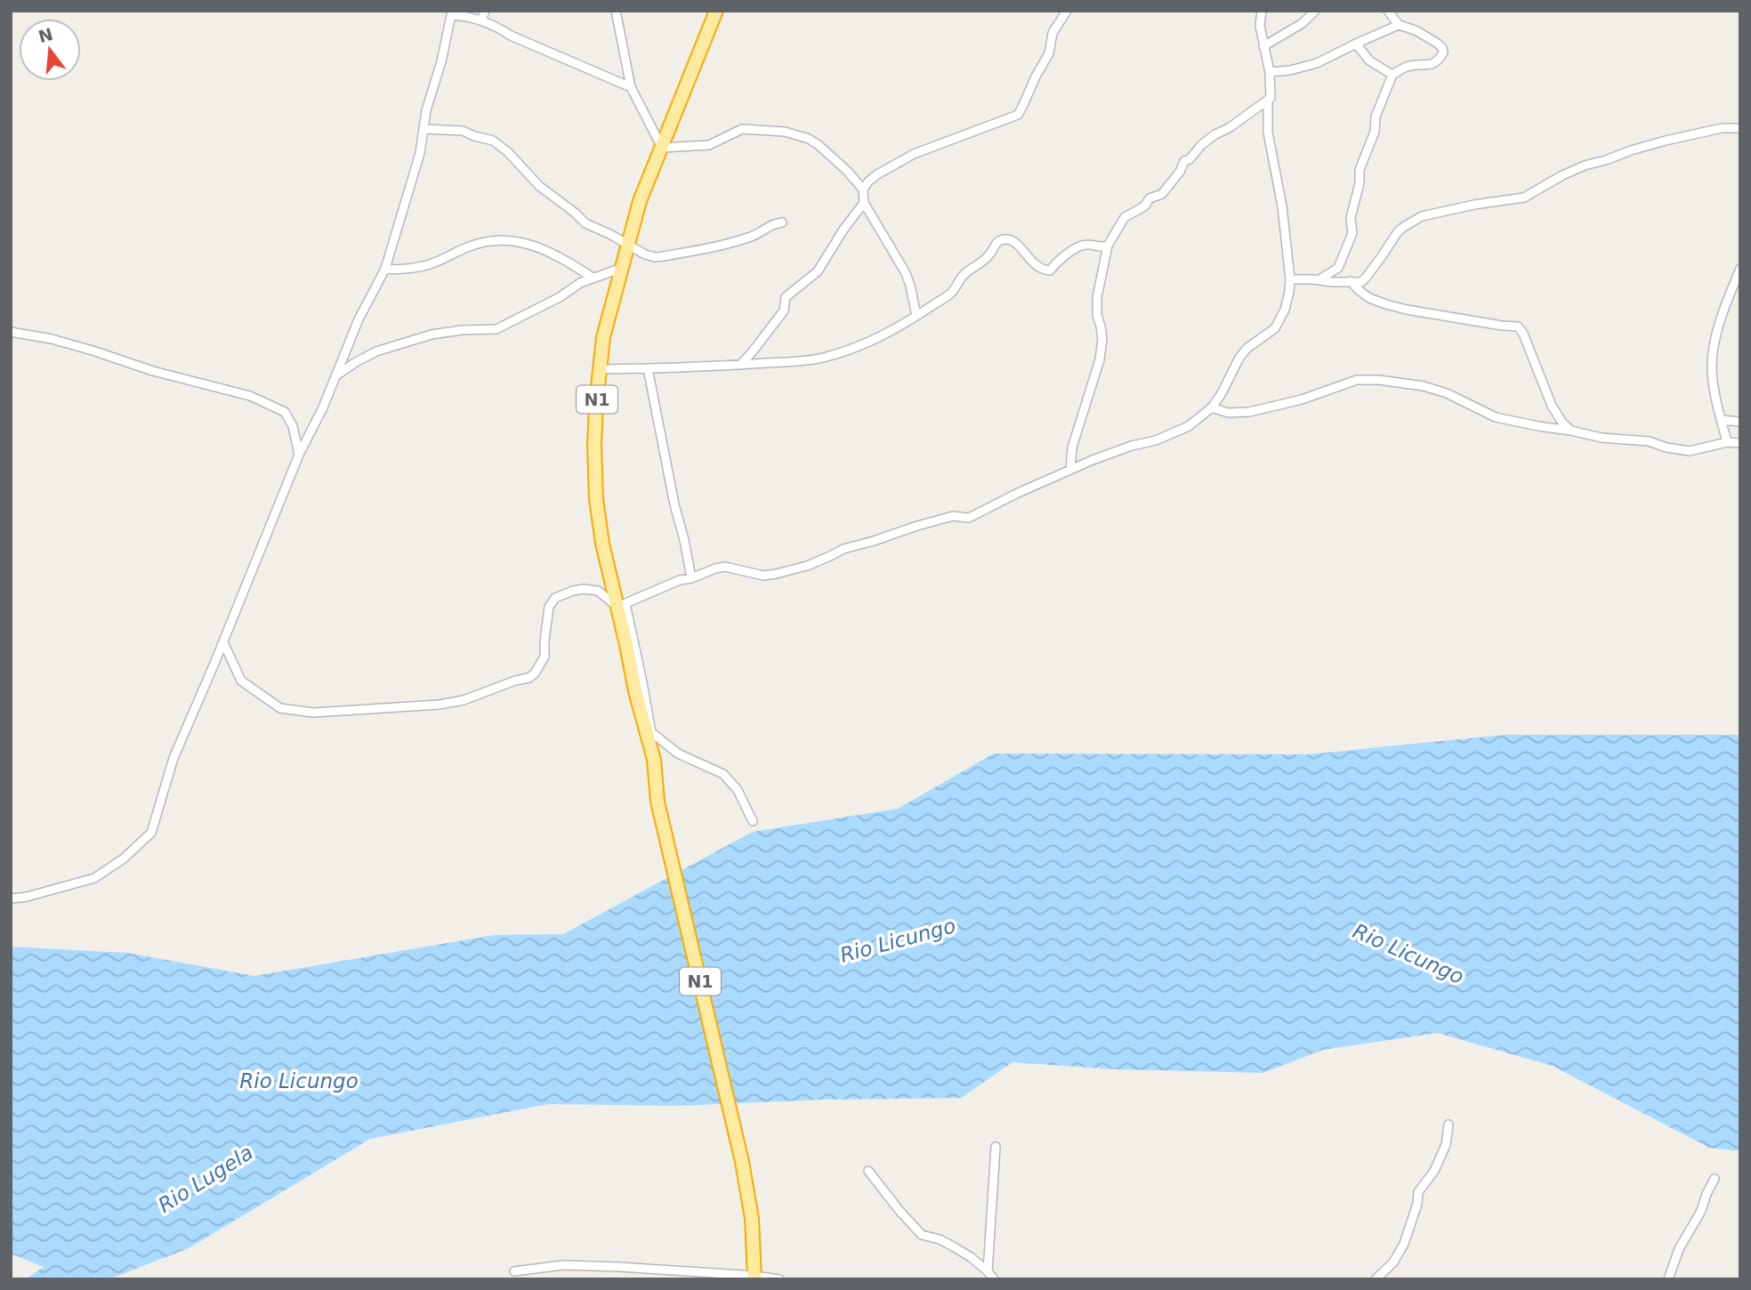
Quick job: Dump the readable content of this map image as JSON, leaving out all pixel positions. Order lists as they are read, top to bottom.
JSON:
{
  "streets": {
    "highway": ["N1"]
  },
  "water": ["Rio Licungo", "Rio Lugela"],
  "north": "top"
}
